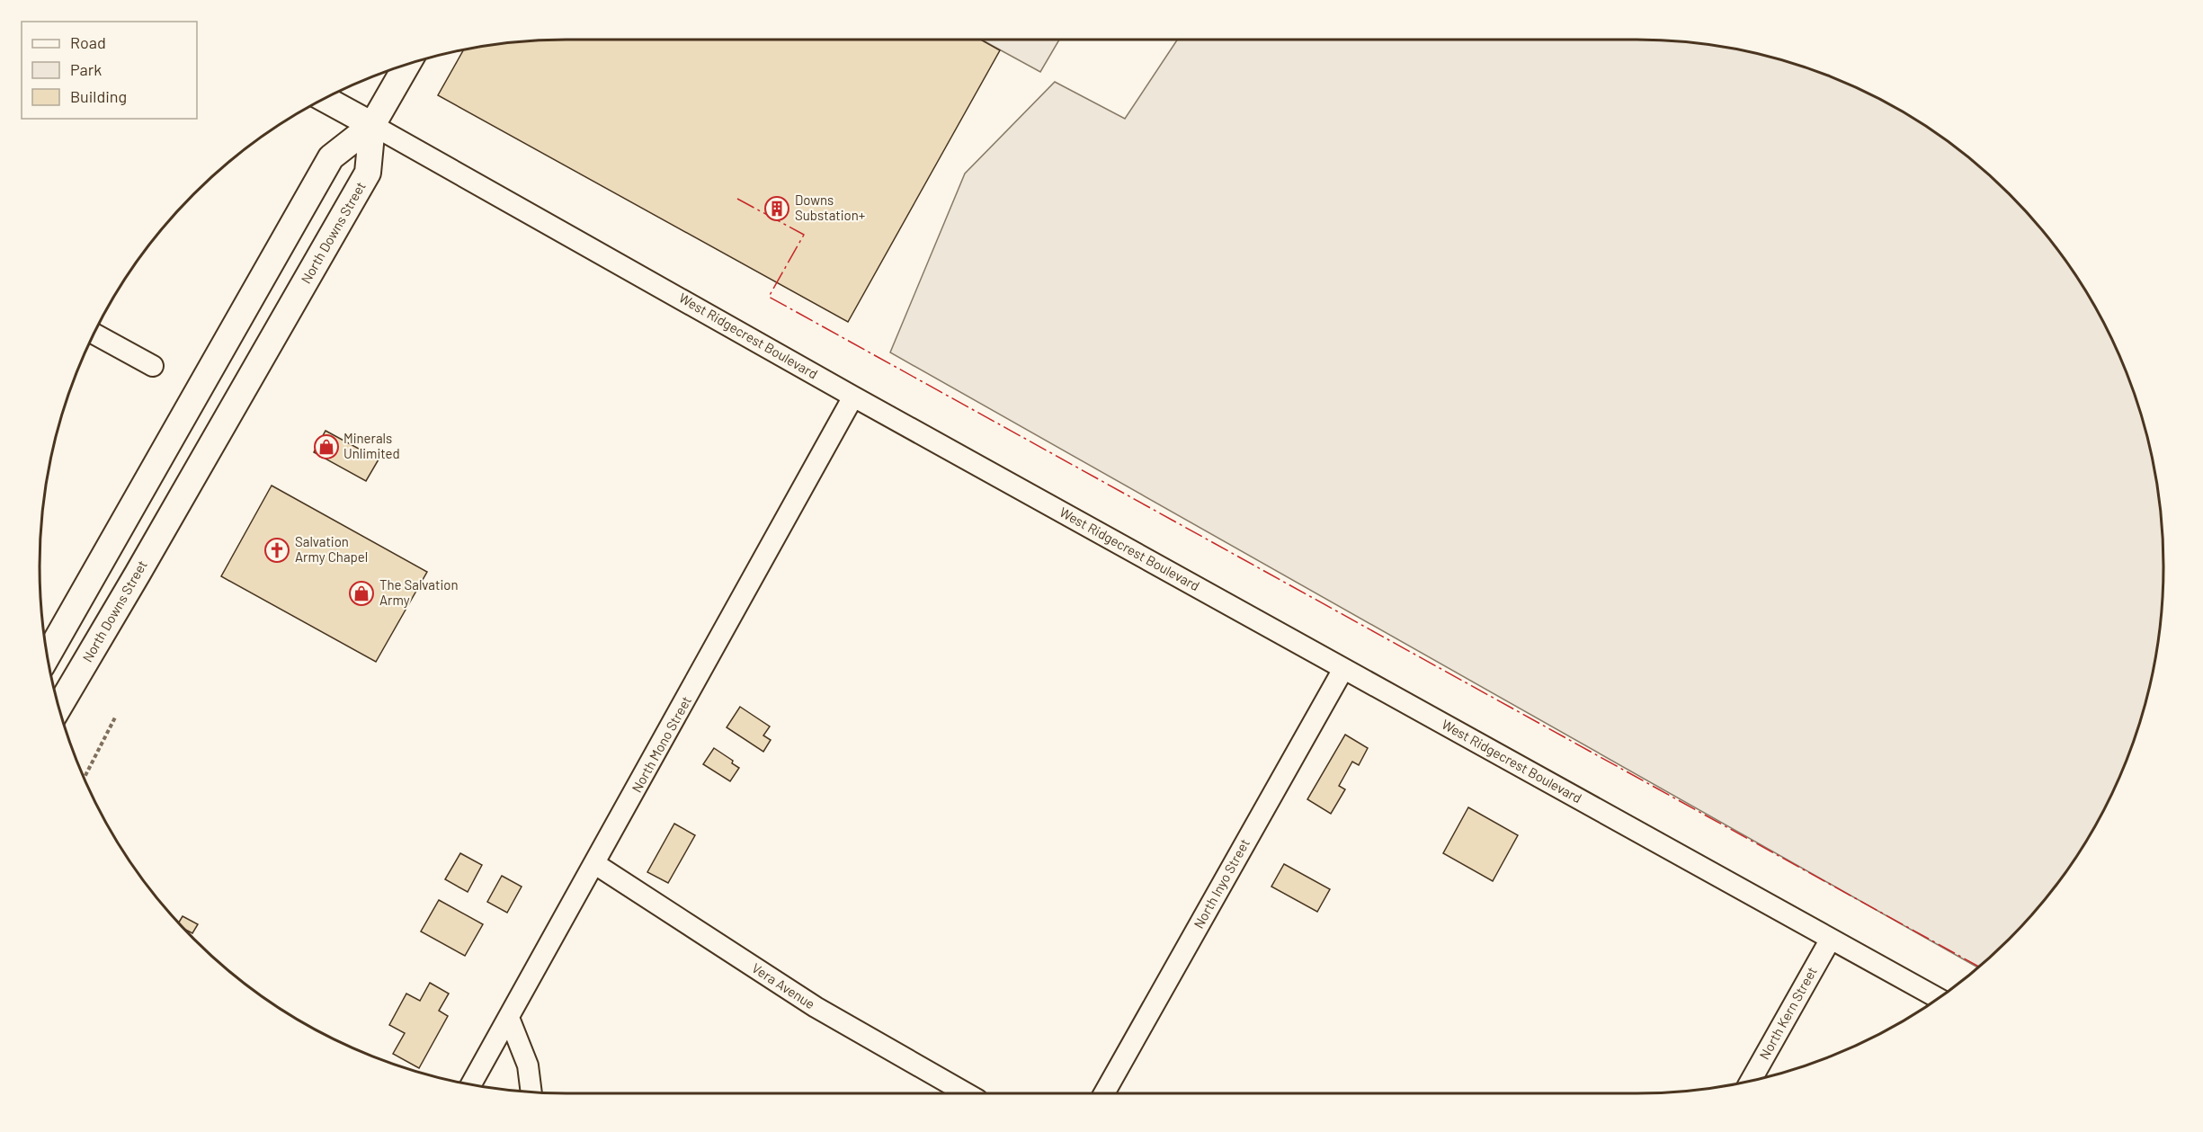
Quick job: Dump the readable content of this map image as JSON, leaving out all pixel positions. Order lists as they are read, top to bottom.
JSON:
{
  "streets": {
    "main road": ["North Downs Street", "West Ridgecrest Boulevard"],
    "street": [
      "North Mono Street",
      "North Inyo Street",
      "Vera Avenue",
      "North Kern Street"
    ]
  },
  "crossings": [
    ["North Downs Street", "West Ridgecrest Boulevard"],
    ["West Ridgecrest Boulevard", "North Mono Street"],
    ["West Ridgecrest Boulevard", "North Inyo Street"],
    ["West Ridgecrest Boulevard", "North Kern Street"],
    ["North Mono Street", "Vera Avenue"]
  ],
  "places": {
    "building": ["Downs Substation+"],
    "shop": ["Minerals Unlimited", "The Salvation Army"],
    "church": ["Salvation Army Chapel"]
  },
  "legend": ["Road", "Park", "Building"]
}
